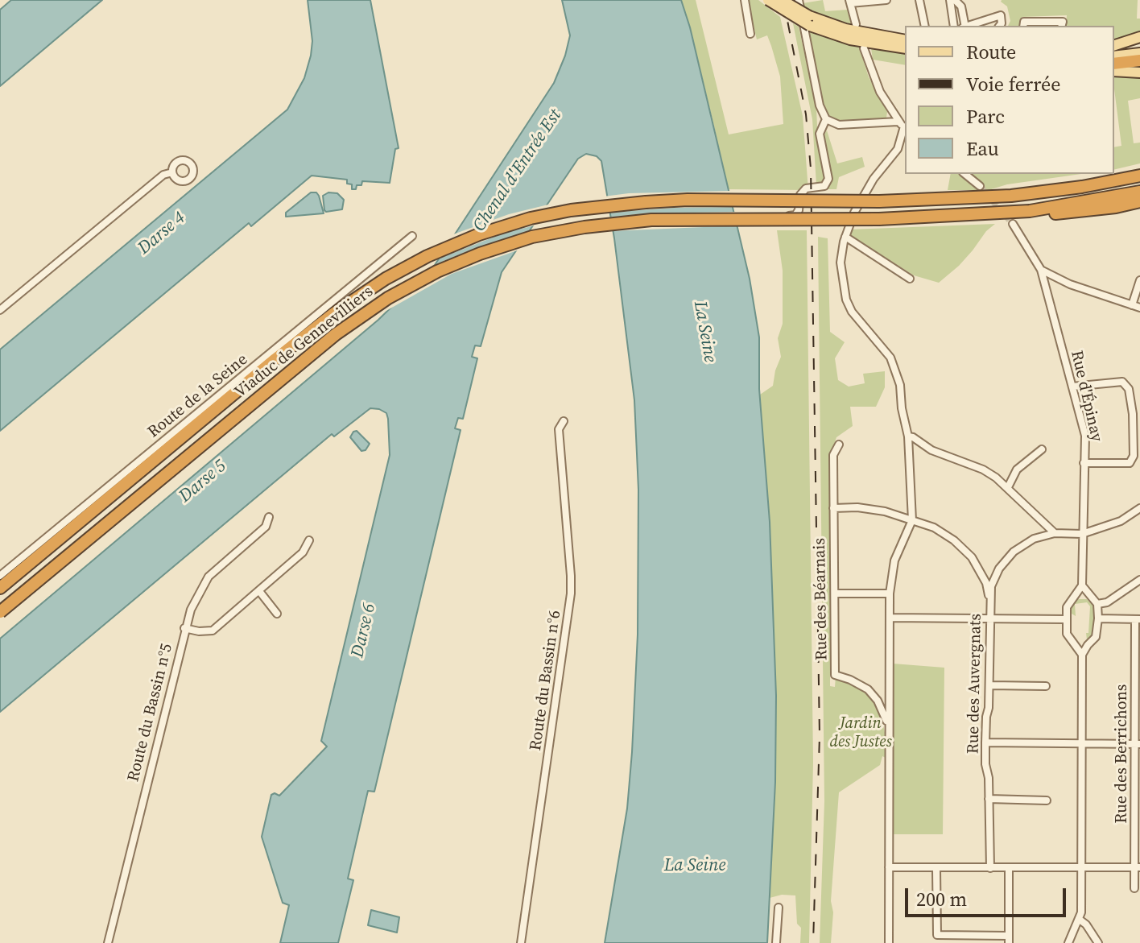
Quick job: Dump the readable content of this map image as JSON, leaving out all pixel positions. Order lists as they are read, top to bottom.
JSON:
{
  "streets": {
    "highway": ["Viaduc de Gennevilliers"],
    "street": [
      "Route de la Seine",
      "Rue d'Épinay",
      "Rue des Béarnais",
      "Route du Bassin n°6",
      "Rue des Auvergnats",
      "Route du Bassin n°5",
      "Rue des Berrichons"
    ]
  },
  "water": [
    "Chenal d'Entrée Est",
    "Darse 4",
    "La Seine",
    "Darse 5",
    "Darse 6"
  ],
  "parks": ["Jardin des Justes"],
  "legend": [
    "Route",
    "Voie ferrée",
    "Parc",
    "Eau"
  ],
  "scale_bar": "200 m"
}
